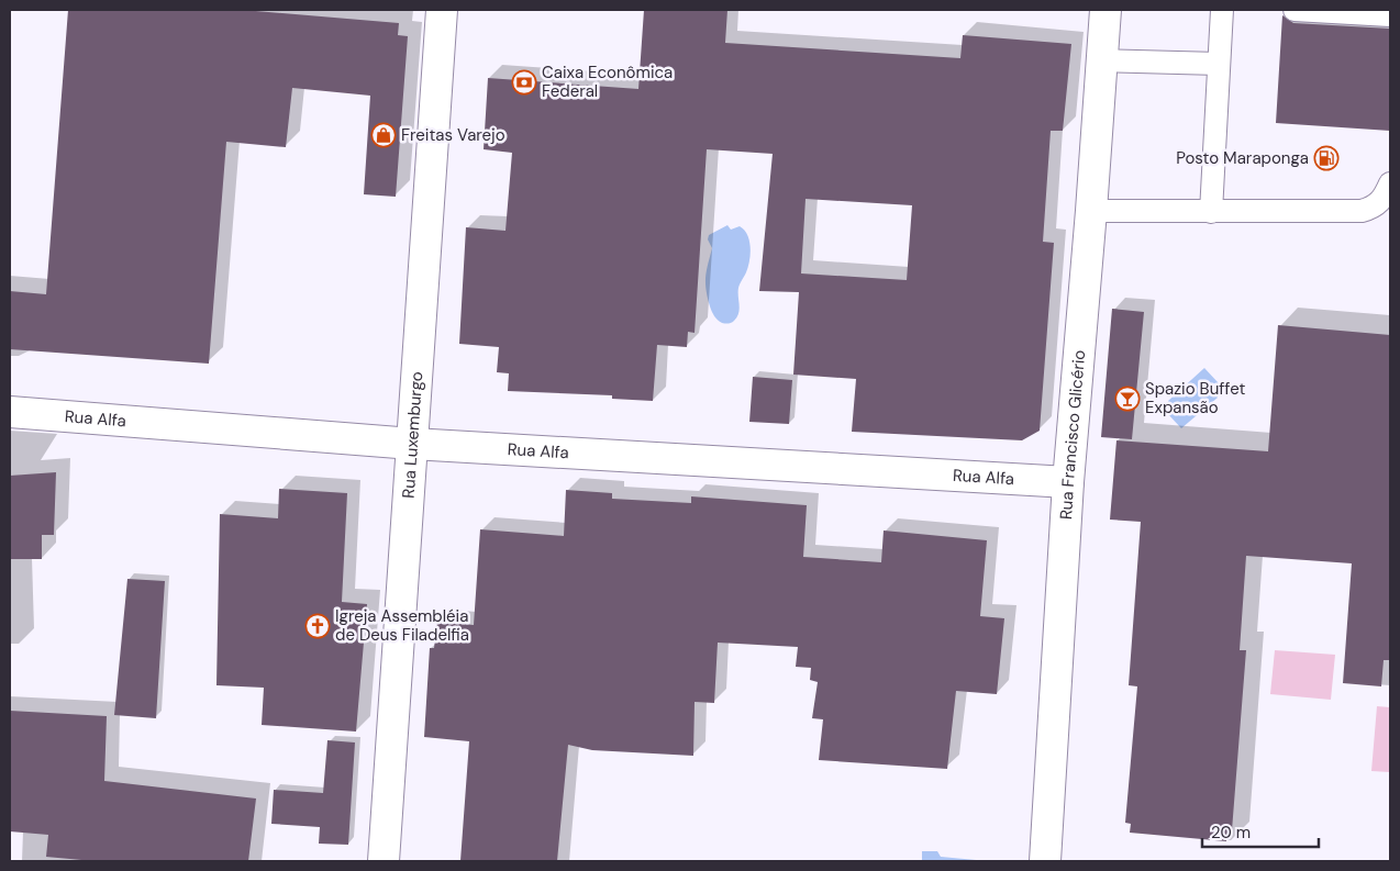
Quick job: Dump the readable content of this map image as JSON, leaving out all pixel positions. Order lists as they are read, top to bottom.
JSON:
{
  "streets": {
    "street": ["Rua Alfa", "Rua Francisco Glicério", "Rua Luxemburgo"]
  },
  "crossings": [
    ["Rua Alfa", "Rua Francisco Glicério"],
    ["Rua Alfa", "Rua Luxemburgo"]
  ],
  "places": {
    "bank": ["Caixa Econômica Federal"],
    "shop": ["Freitas Varejo"],
    "fuel station": ["Posto Maraponga"],
    "bar": ["Spazio Buffet Expansão"],
    "church": ["Igreja Assembléia de Deus Filadelfia"]
  },
  "scale_bar": "20 m"
}
